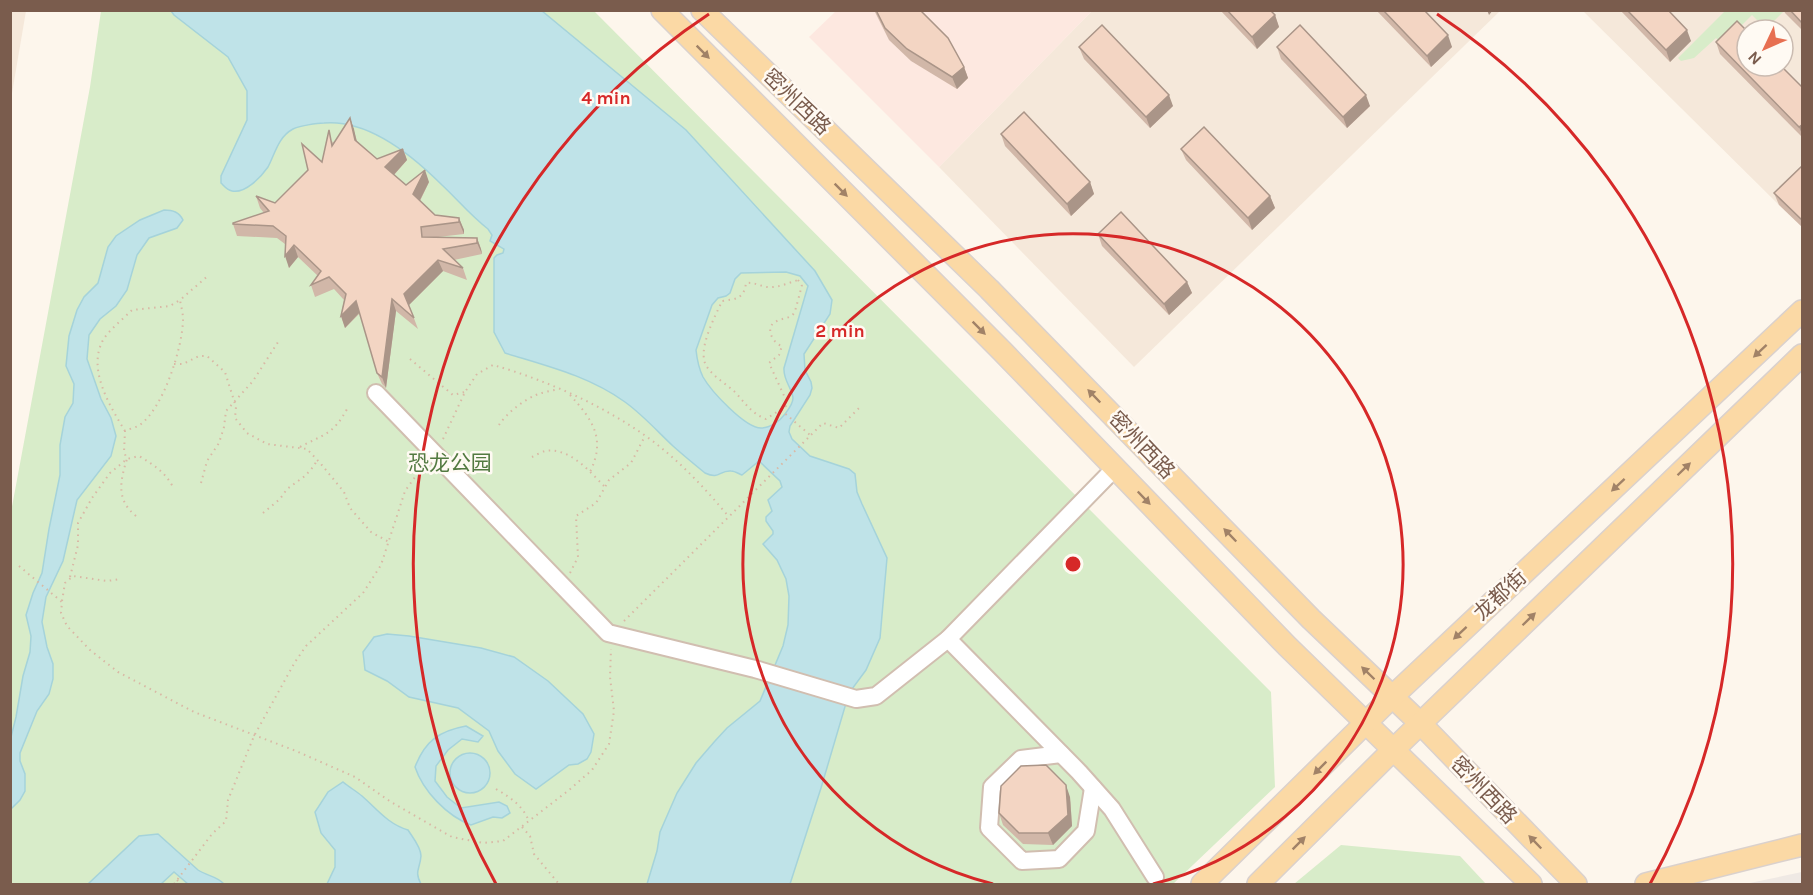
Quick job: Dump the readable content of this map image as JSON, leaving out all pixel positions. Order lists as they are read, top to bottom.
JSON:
{
  "streets": {
    "main road": ["密州西路", "龙都街"]
  },
  "crossings": [
    ["密州西路", "龙都街"]
  ],
  "parks": ["恐龙公园"],
  "north": "bottom left",
  "rings": ["4 min", "2 min"]
}
